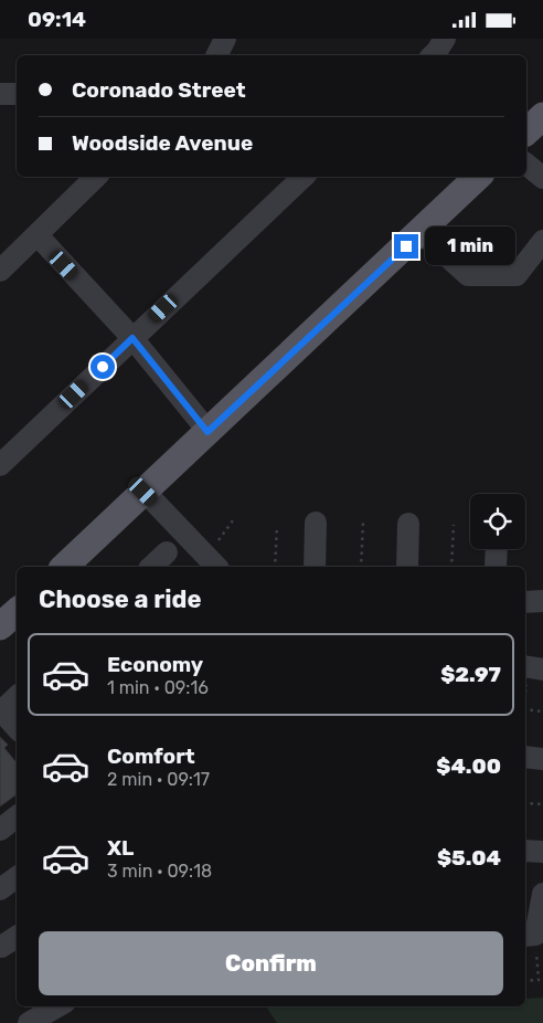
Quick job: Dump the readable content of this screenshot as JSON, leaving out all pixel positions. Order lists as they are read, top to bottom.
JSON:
{
  "page": {
    "status": "09:14",
    "banner": ["Coronado Street", "Woodside Avenue"],
    "bubble": "1 min",
    "heading": "Choose a ride",
    "list": [
      {
        "name": "Economy",
        "note": "1 min · 09:16",
        "value": "$2.97"
      },
      {
        "name": "Comfort",
        "note": "2 min · 09:17",
        "value": "$4.00"
      },
      {
        "name": "XL",
        "note": "3 min · 09:18",
        "value": "$5.04"
      }
    ],
    "buttons": "Confirm"
  }
}
